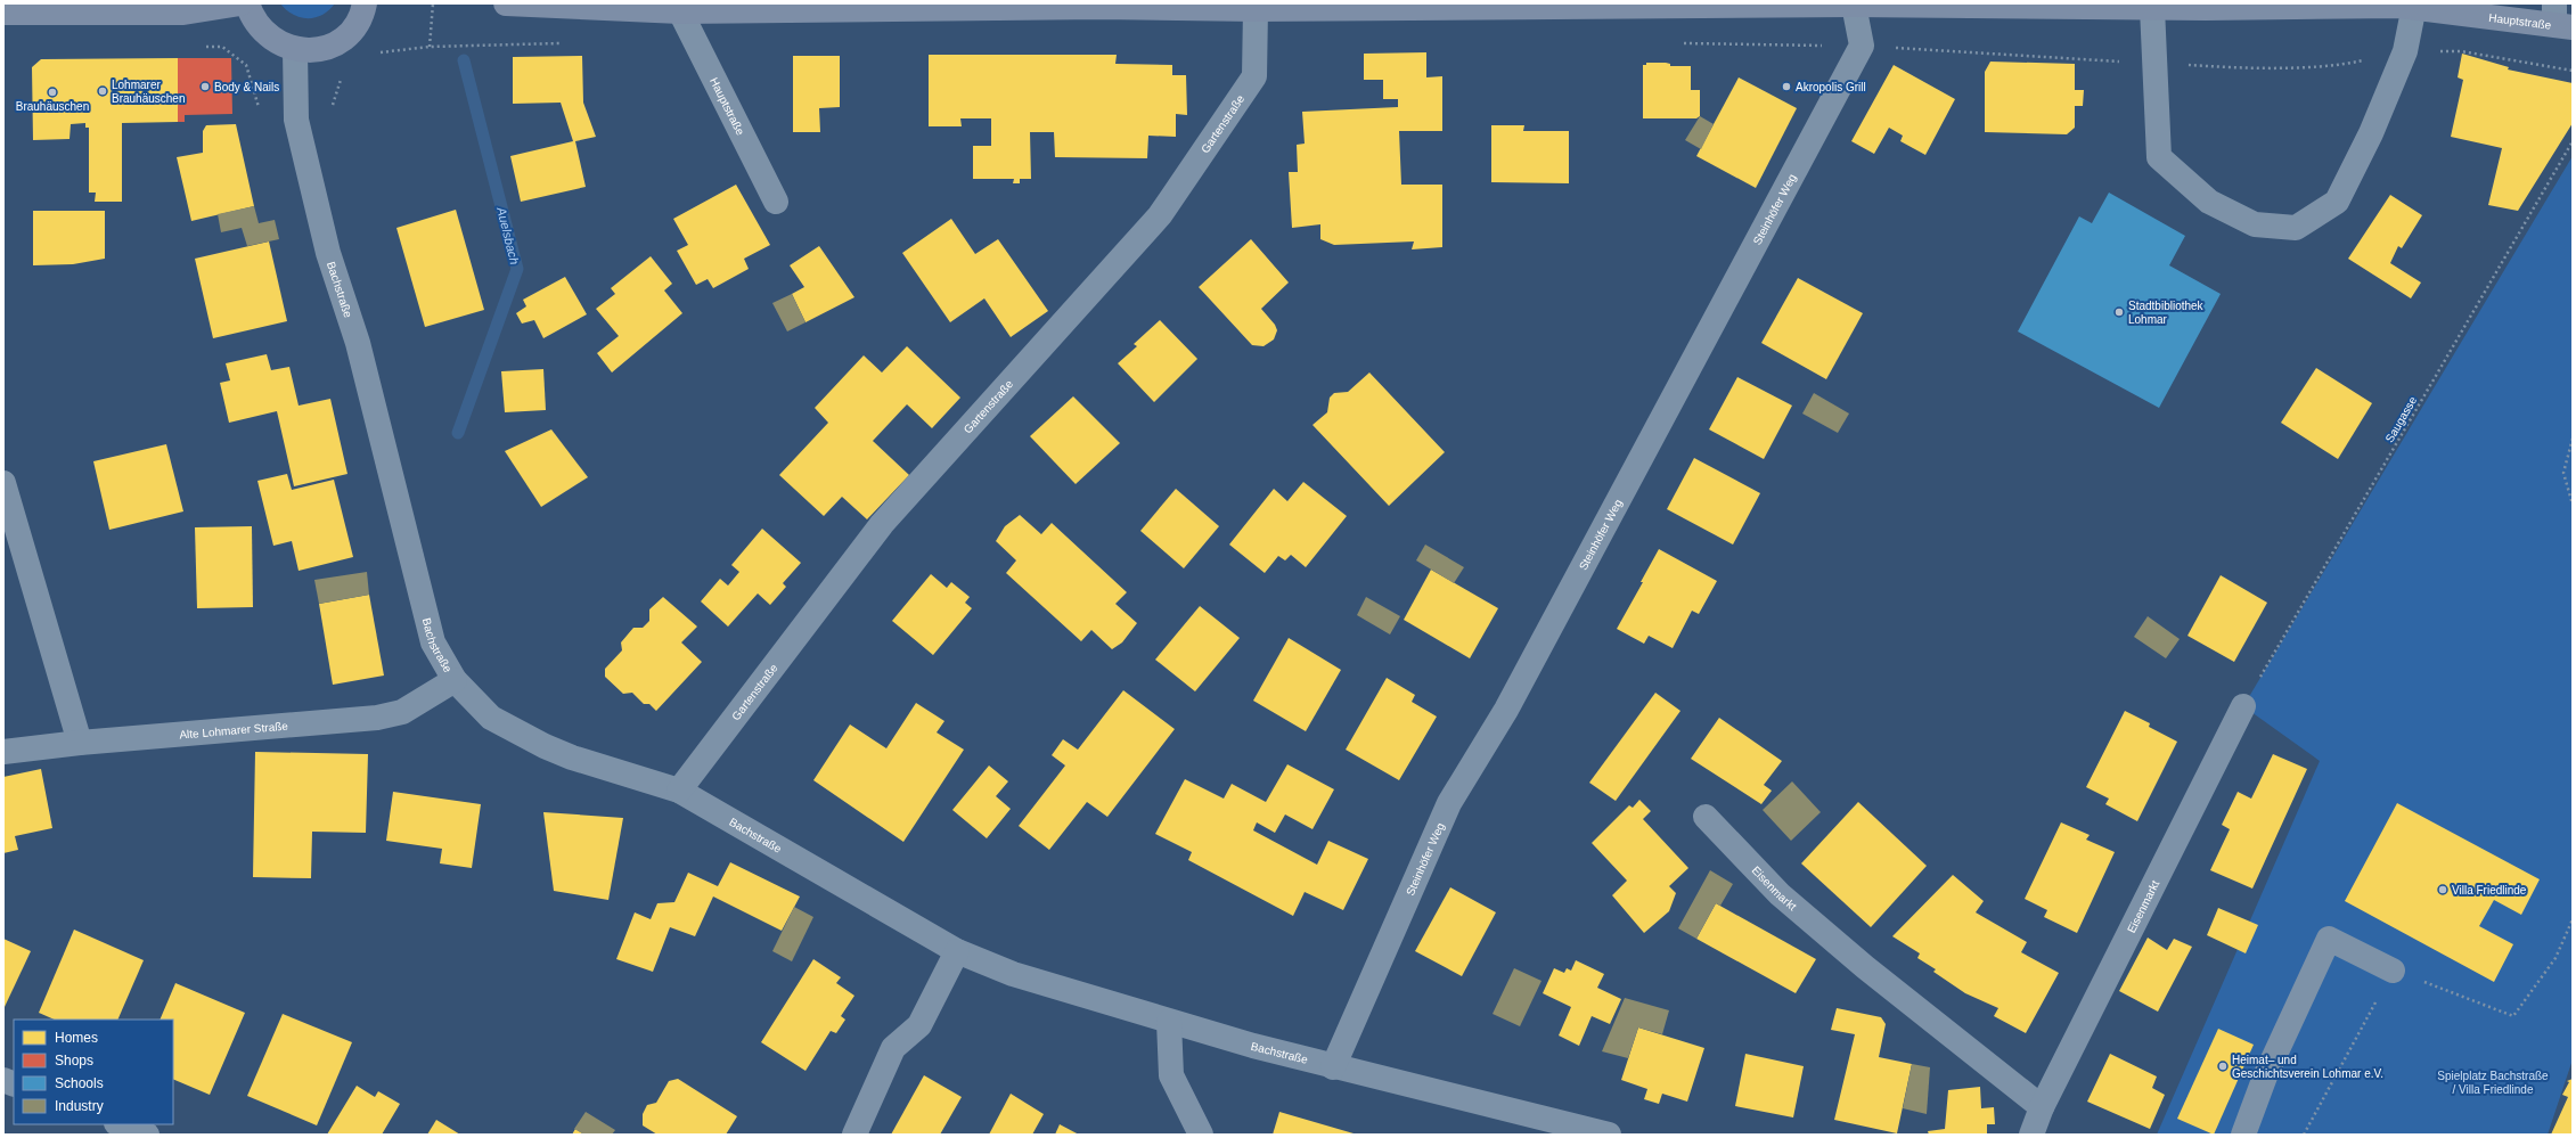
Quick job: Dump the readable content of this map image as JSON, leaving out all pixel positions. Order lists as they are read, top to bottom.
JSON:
{
  "streets": {
    "main road": ["Hauptstraße"],
    "street": [
      "Gartenstraße",
      "Steinhöfer Weg",
      "Bachstraße",
      "Alte Lohmarer Straße",
      "Eisenmarkt"
    ],
    "path": ["Saugasse"]
  },
  "crossings": [
    ["Hauptstraße", "Gartenstraße"],
    ["Gartenstraße", "Bachstraße"],
    ["Steinhöfer Weg", "Bachstraße"],
    ["Bachstraße", "Alte Lohmarer Straße"],
    ["Saugasse", "Eisenmarkt"]
  ],
  "water": ["Auelsbach"],
  "parks": ["Spielplatz Bachstraße / Villa Friedlinde"],
  "places": [
    "Body & Nails",
    "Akropolis Grill",
    "Lohmarer Brauhäuschen",
    "Brauhäuschen",
    "Stadtbibliothek Lohmar",
    "Villa Friedlinde",
    "Heimat– und Geschichtsverein Lohmar e.V."
  ],
  "legend": [
    "Homes",
    "Shops",
    "Schools",
    "Industry"
  ]
}
